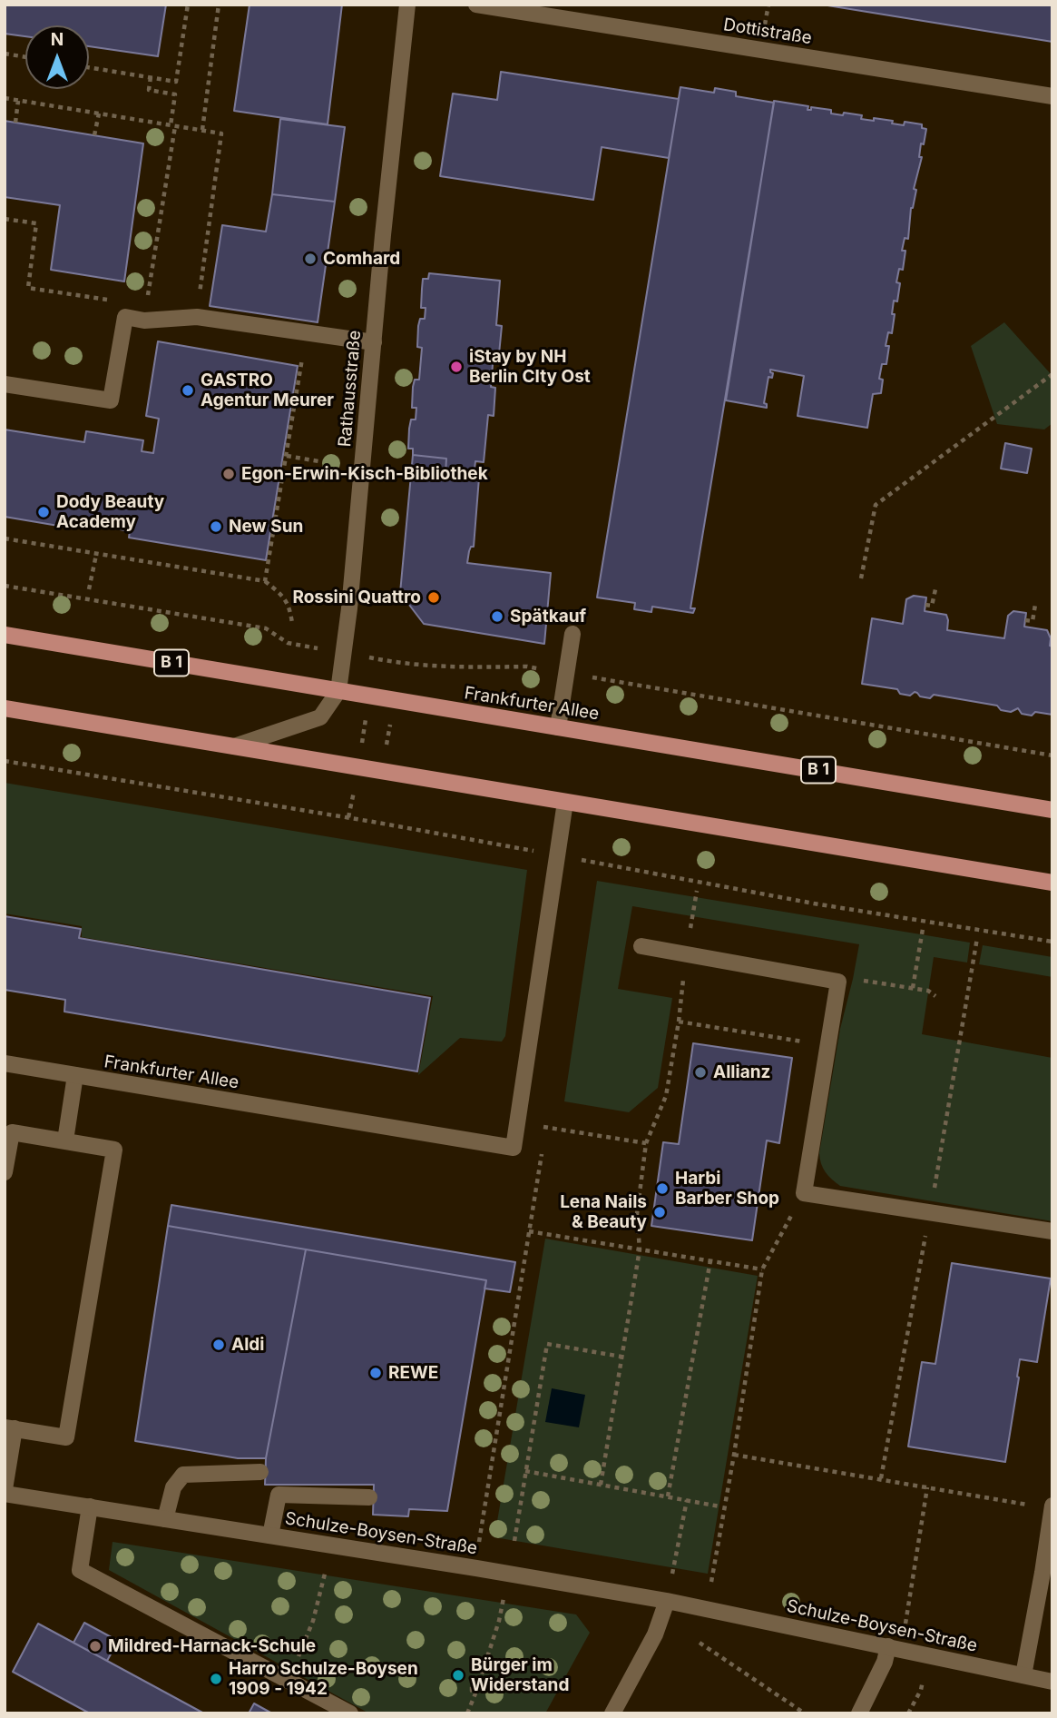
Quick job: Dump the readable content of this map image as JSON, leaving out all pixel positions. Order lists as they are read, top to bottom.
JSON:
{
  "streets": {
    "main road": ["B 1", "Frankfurter Allee"],
    "street": ["Dottistraße", "Rathausstraße", "Schulze-Boysen-Straße"]
  },
  "crossings": [
    ["Rathausstraße", "Frankfurter Allee"]
  ],
  "places": [
    "Comhard",
    "iStay by NH Berlin CIty Ost",
    "GASTRO Agentur Meurer",
    "Egon-Erwin-Kisch-Bibliothek",
    "Dody Beauty Academy",
    "New Sun",
    "Rossini Quattro",
    "Spätkauf",
    "Allianz",
    "Harbi Barber Shop",
    "Lena Nails & Beauty",
    "Aldi",
    "REWE",
    "Mildred-Harnack-Schule",
    "Bürger im Widerstand",
    "Harro Schulze-Boysen 1909 - 1942"
  ],
  "north": "top"
}
